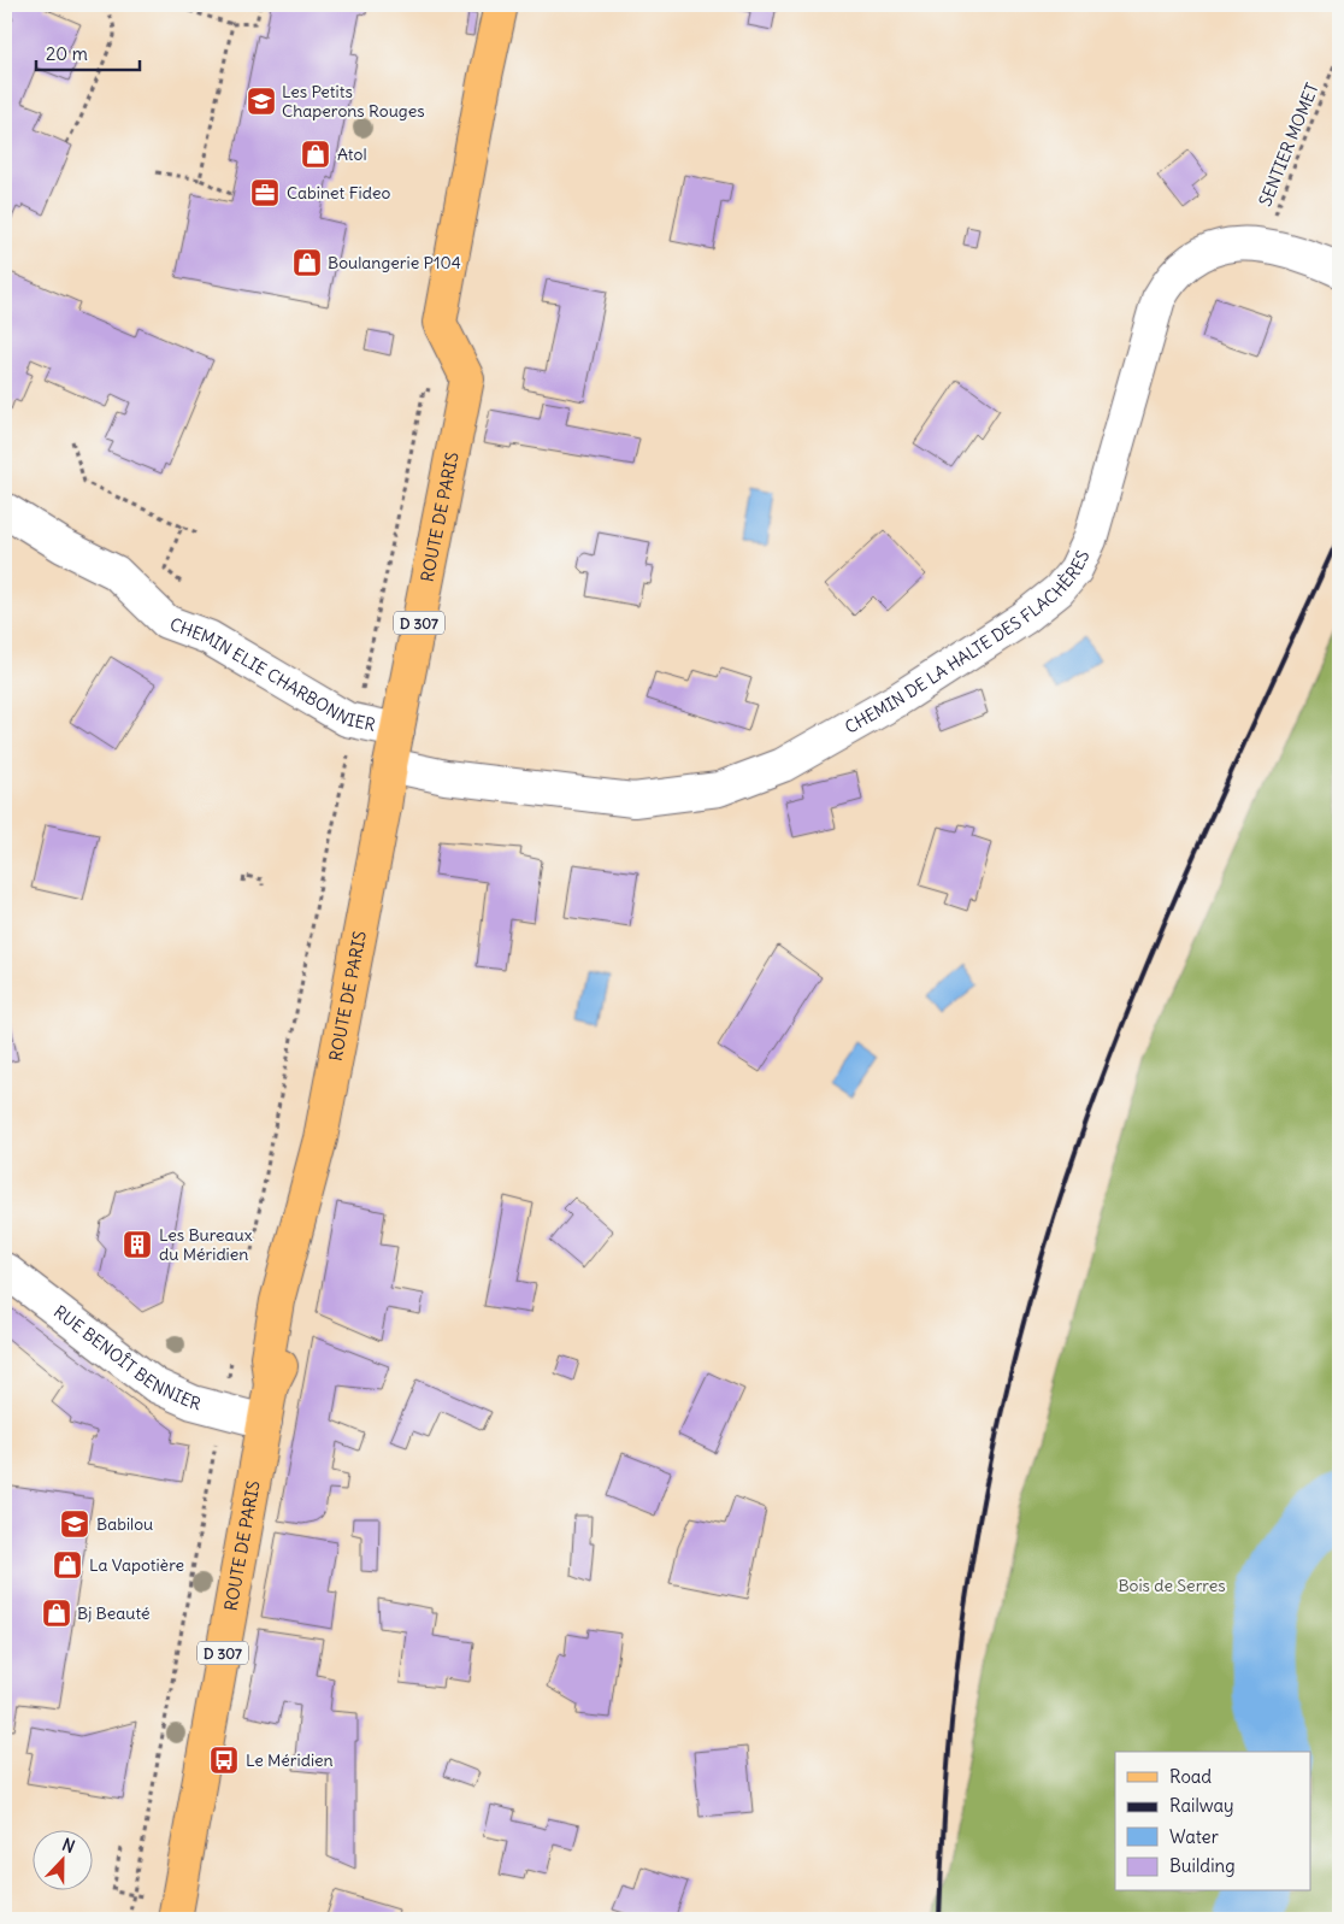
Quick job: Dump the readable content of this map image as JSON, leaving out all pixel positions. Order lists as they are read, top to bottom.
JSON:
{
  "streets": {
    "main road": ["ROUTE DE PARIS", "D 307"],
    "street": ["CHEMIN DE LA HALTE DES FLACHÈRES", "CHEMIN ELIE CHARBONNIER", "RUE BENOÎT BENNIER"],
    "path": ["SENTIER MOMET"]
  },
  "crossings": [
    ["SENTIER MOMET", "CHEMIN DE LA HALTE DES FLACHÈRES"],
    ["ROUTE DE PARIS", "CHEMIN DE LA HALTE DES FLACHÈRES"],
    ["ROUTE DE PARIS", "CHEMIN ELIE CHARBONNIER"],
    ["ROUTE DE PARIS", "RUE BENOÎT BENNIER"]
  ],
  "parks": ["Bois de Serres"],
  "places": {
    "school or university": ["Les Petits Chaperons Rouges", "Babilou"],
    "shop": [
      "Atol",
      "Boulangerie P104",
      "La Vapotière",
      "Bj Beauté"
    ],
    "office": ["Cabinet Fideo"],
    "building": ["Les Bureaux du Méridien"],
    "bus stop": ["Le Méridien"]
  },
  "legend": [
    "Road",
    "Railway",
    "Water",
    "Building"
  ],
  "scale_bar": "20 m",
  "north": "top"
}
